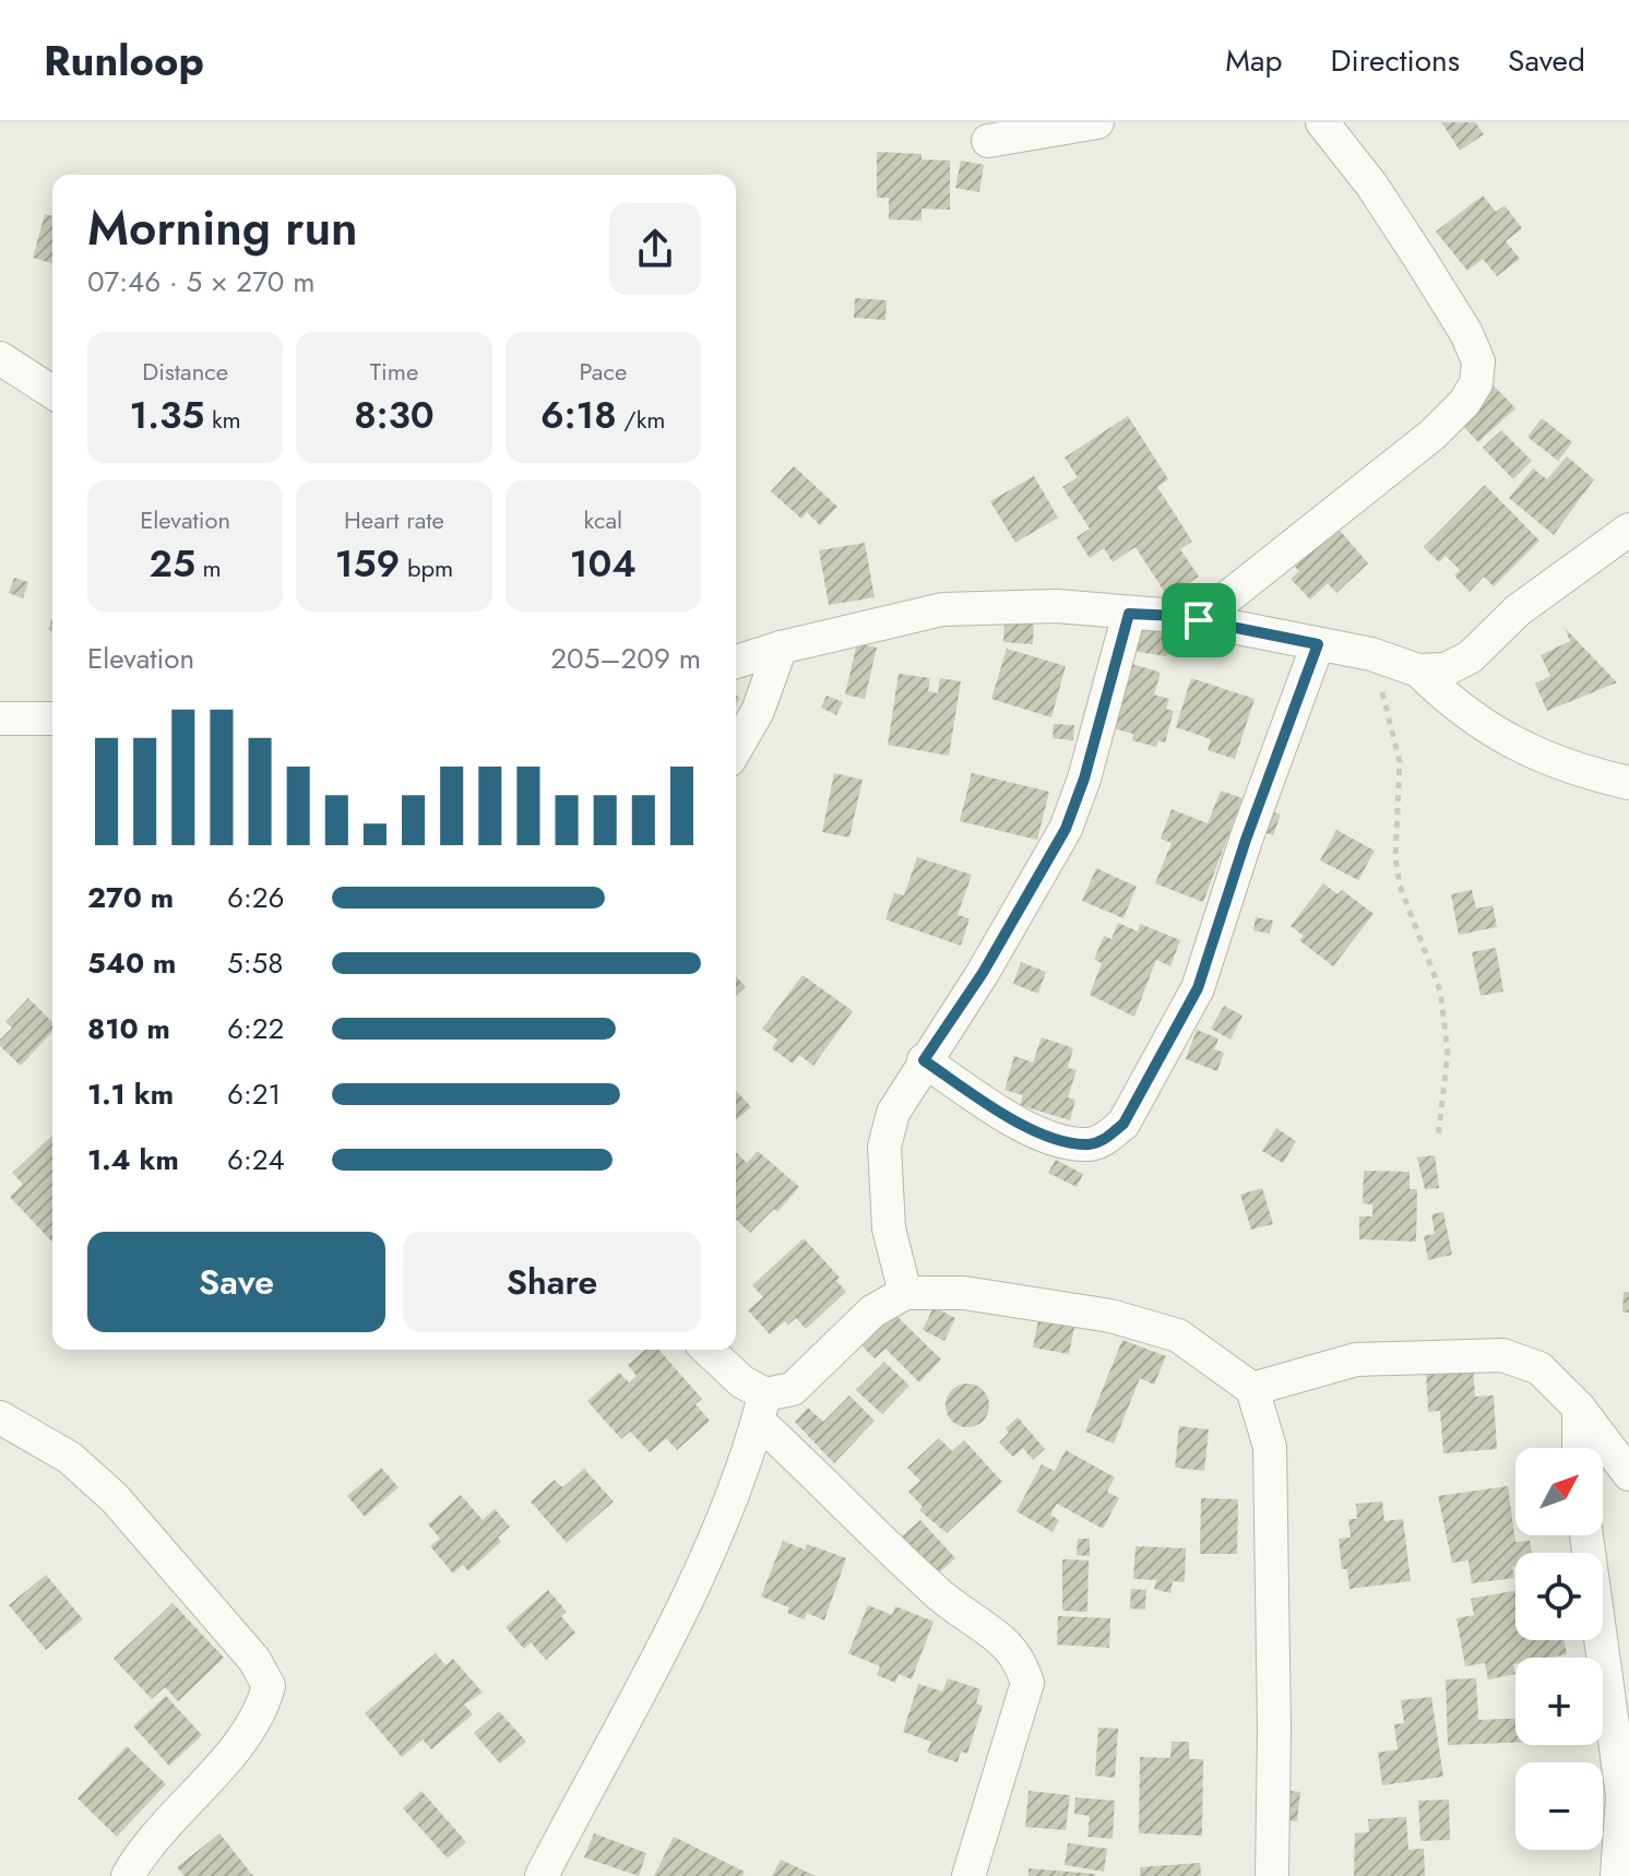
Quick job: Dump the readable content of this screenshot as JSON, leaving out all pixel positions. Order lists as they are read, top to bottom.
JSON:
{
  "north": "top right",
  "page": {
    "header": "Runloop",
    "nav": ["Map", "Directions", "Saved"],
    "heading": ["Morning run", "07:46 · 5 × 270 m"],
    "stats": [
      ["Distance", "1.35 km"],
      ["Time", "8:30"],
      ["Pace", "6:18 /km"],
      ["Elevation", "25 m"],
      ["Heart rate", "159 bpm"],
      ["kcal", "104"]
    ],
    "chart": ["Elevation", "205–209 m"],
    "list": [
      {
        "name": "270 m",
        "note": "6:26"
      },
      {
        "name": "540 m",
        "note": "5:58"
      },
      {
        "name": "810 m",
        "note": "6:22"
      },
      {
        "name": "1.1 km",
        "note": "6:21"
      },
      {
        "name": "1.4 km",
        "note": "6:24"
      }
    ],
    "buttons": ["Save", "Share"],
    "map_buttons": ["+", "−"]
  }
}
